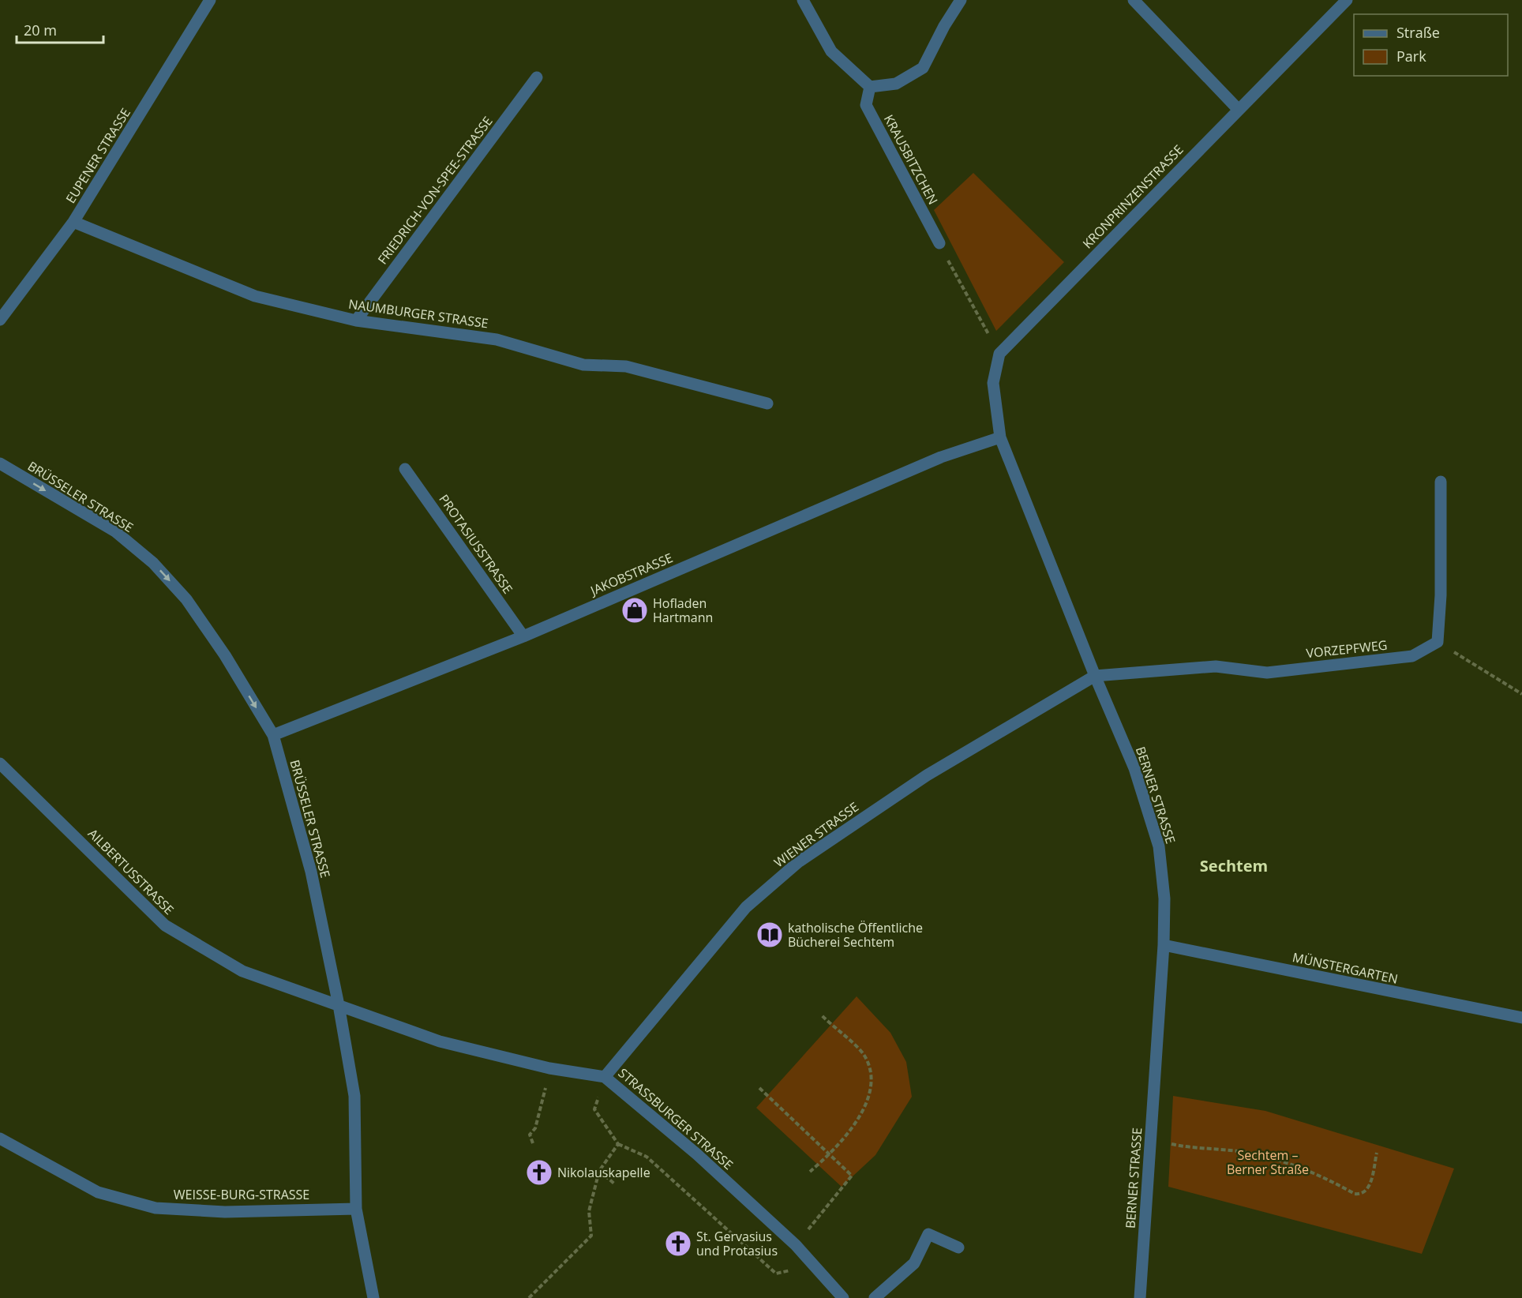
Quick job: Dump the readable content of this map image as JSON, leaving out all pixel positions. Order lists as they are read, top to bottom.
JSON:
{
  "streets": {
    "street": [
      "EUPENER STRASSE",
      "KRAUSBITZCHEN",
      "FRIEDRICH-VON-SPEE-STRASSE",
      "KRONPRINZENSTRASSE",
      "NAUMBURGER STRASSE",
      "BRÜSSELER STRASSE",
      "PROTASIUSSTRASSE",
      "JAKOBSTRASSE",
      "VORZEPFWEG",
      "BERNER STRASSE",
      "WIENER STRASSE",
      "AILBERTUSSTRASSE",
      "MÜNSTERGARTEN",
      "STRASSBURGER STRASSE",
      "WEISSE-BURG-STRASSE"
    ]
  },
  "crossings": [
    ["EUPENER STRASSE", "NAUMBURGER STRASSE"],
    ["FRIEDRICH-VON-SPEE-STRASSE", "NAUMBURGER STRASSE"],
    ["BRÜSSELER STRASSE", "JAKOBSTRASSE"],
    ["BRÜSSELER STRASSE", "AILBERTUSSTRASSE"],
    ["BRÜSSELER STRASSE", "STRASSBURGER STRASSE"],
    ["BRÜSSELER STRASSE", "WEISSE-BURG-STRASSE"],
    ["PROTASIUSSTRASSE", "JAKOBSTRASSE"],
    ["JAKOBSTRASSE", "BERNER STRASSE"],
    ["VORZEPFWEG", "BERNER STRASSE"],
    ["VORZEPFWEG", "WIENER STRASSE"],
    ["BERNER STRASSE", "WIENER STRASSE"],
    ["BERNER STRASSE", "MÜNSTERGARTEN"],
    ["WIENER STRASSE", "STRASSBURGER STRASSE"],
    ["AILBERTUSSTRASSE", "STRASSBURGER STRASSE"]
  ],
  "one_way": ["BRÜSSELER STRASSE"],
  "districts": ["Sechtem"],
  "parks": ["Sechtem – Berner Straße"],
  "places": {
    "shop": ["Hofladen Hartmann"],
    "library": ["katholische Öffentliche Bücherei Sechtem"],
    "church": ["Nikolauskapelle", "St. Gervasius und Protasius"]
  },
  "legend": ["Straße", "Park"],
  "scale_bar": "20 m"
}
